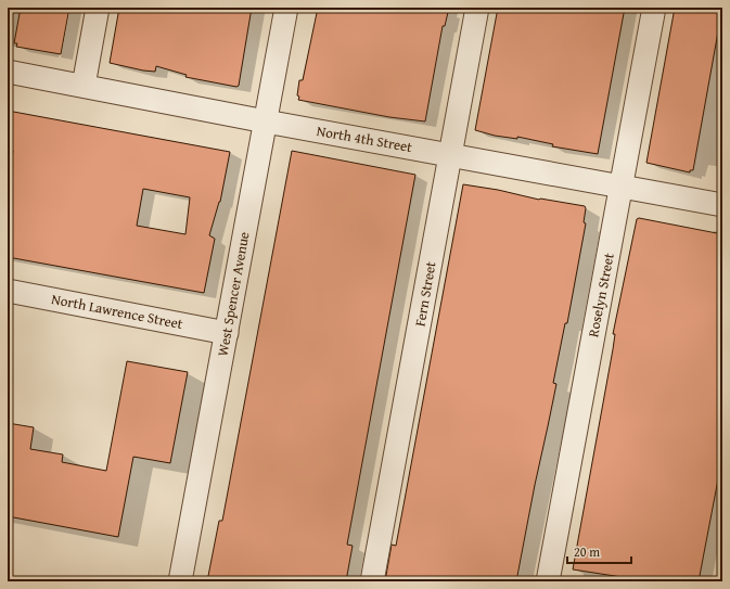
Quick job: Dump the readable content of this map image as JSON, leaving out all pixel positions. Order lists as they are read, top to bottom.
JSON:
{
  "streets": {
    "street": [
      "North 4th Street",
      "West Spencer Avenue",
      "Fern Street",
      "Roselyn Street",
      "North Lawrence Street"
    ]
  },
  "crossings": [
    ["North 4th Street", "West Spencer Avenue"],
    ["North 4th Street", "Fern Street"],
    ["North 4th Street", "Roselyn Street"],
    ["West Spencer Avenue", "North Lawrence Street"]
  ],
  "scale_bar": "20 m"
}
